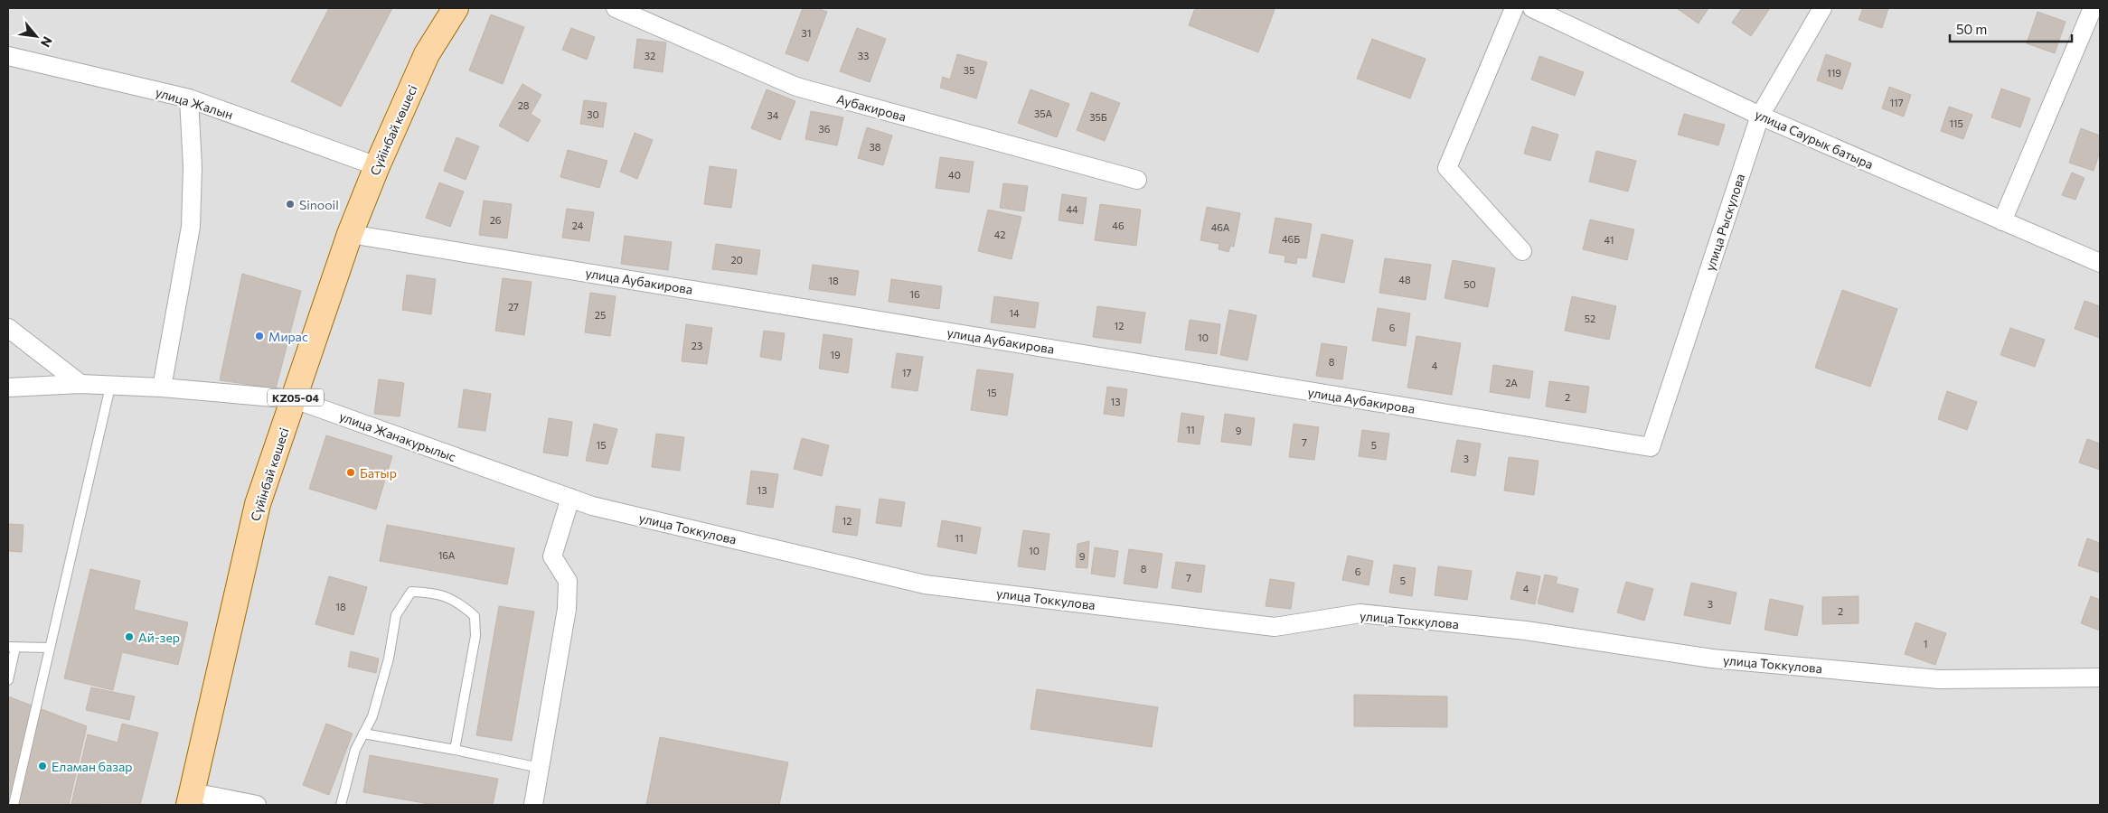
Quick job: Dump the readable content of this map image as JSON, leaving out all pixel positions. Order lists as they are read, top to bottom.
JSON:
{
  "streets": {
    "main road": ["Сүйінбай көшесі", "KZ05-04"],
    "street": [
      "улица Жалын",
      "Аубакирова",
      "улица Саурык батыра",
      "улица Рыскулова",
      "улица Аубакирова",
      "улица Жанакурылыс",
      "улица Токкулова"
    ]
  },
  "crossings": [
    ["улица Жалын", "Сүйінбай көшесі"],
    ["Сүйінбай көшесі", "улица Аубакирова"],
    ["Сүйінбай көшесі", "улица Жанакурылыс"],
    ["улица Саурык батыра", "улица Рыскулова"],
    ["улица Рыскулова", "улица Аубакирова"],
    ["улица Жанакурылыс", "улица Токкулова"]
  ],
  "places": [
    "Sinooil",
    "Мирас",
    "Батыр",
    "Ай-зер",
    "Еламан базар"
  ],
  "house_numbers": [
    "31",
    "32",
    "33",
    "35",
    "119",
    "117",
    "28",
    "35А",
    "30",
    "34",
    "35Б",
    "115",
    "36",
    "38",
    "40",
    "44",
    "26",
    "24",
    "46",
    "46А",
    "42",
    "46Б",
    "41",
    "20",
    "48",
    "18",
    "50",
    "16",
    "27",
    "14",
    "25",
    "52",
    "12",
    "6",
    "10",
    "23",
    "19",
    "8",
    "4",
    "17",
    "2А",
    "15",
    "2",
    "13",
    "11",
    "9",
    "7",
    "15",
    "5",
    "3",
    "13",
    "12",
    "11",
    "10",
    "16А",
    "9",
    "8",
    "6",
    "7",
    "5",
    "4",
    "3",
    "18",
    "2",
    "1"
  ],
  "scale_bar": "50 m",
  "north": "bottom right"
}
